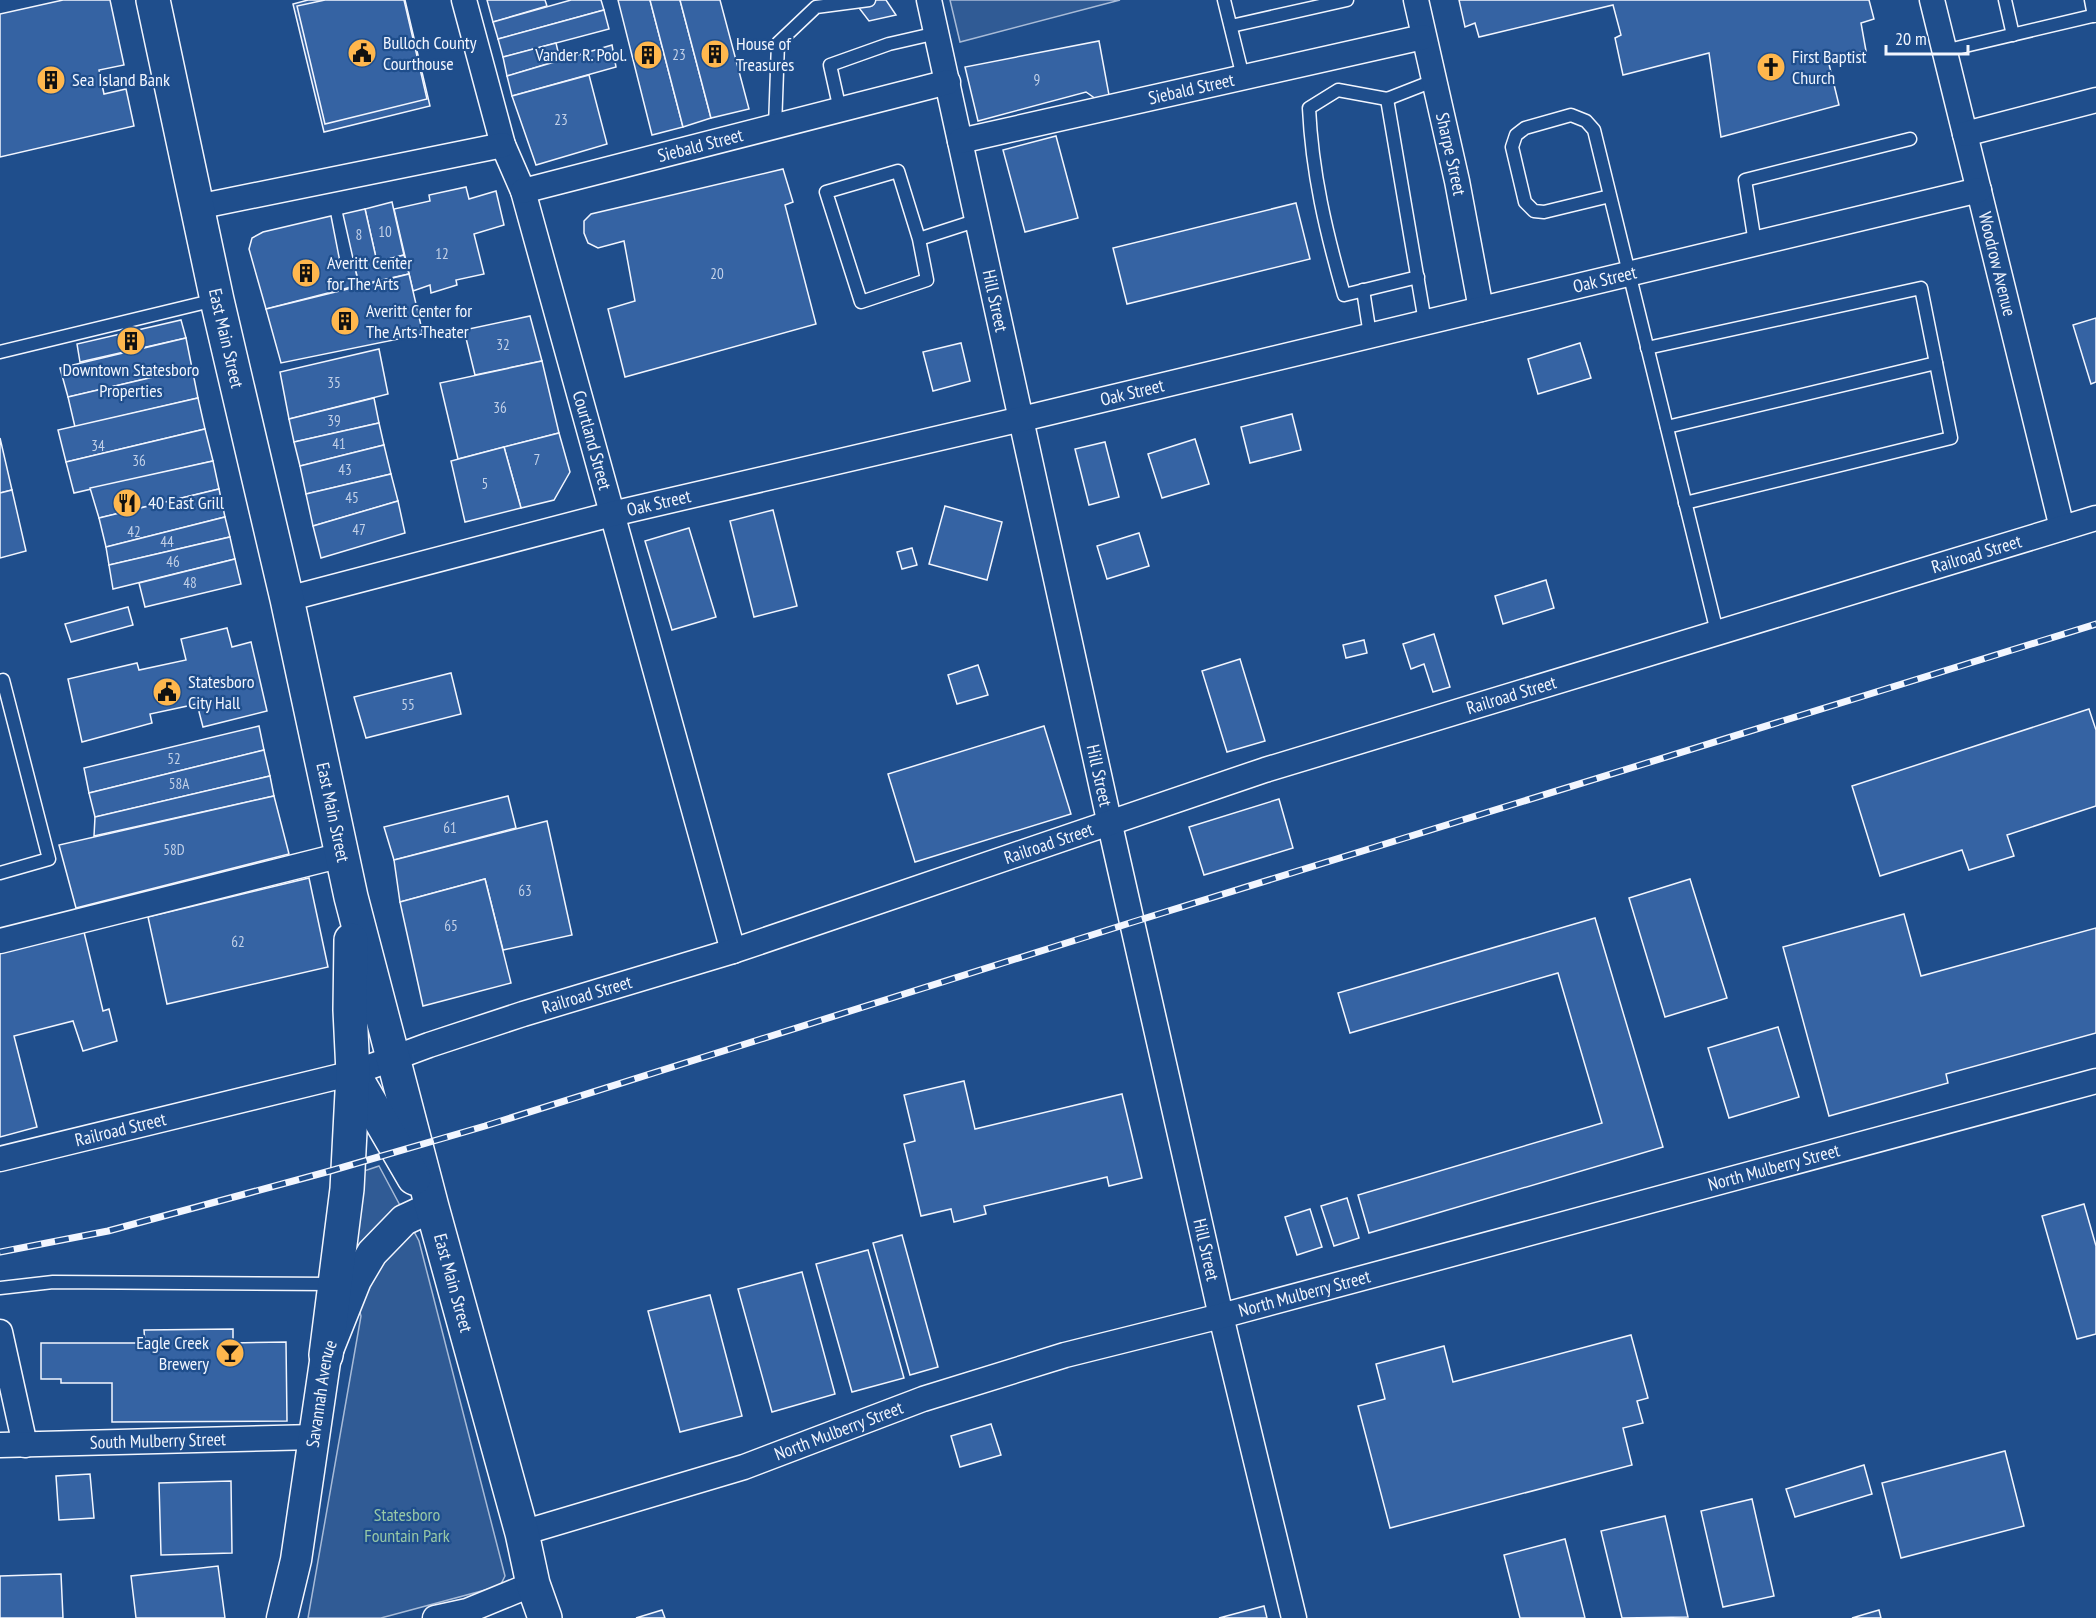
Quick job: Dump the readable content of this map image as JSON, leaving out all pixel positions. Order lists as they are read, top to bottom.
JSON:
{
  "streets": {
    "main road": ["East Main Street"],
    "street": [
      "Siebald Street",
      "Sharpe Street",
      "Woodrow Avenue",
      "Oak Street",
      "Hill Street",
      "Courtland Street",
      "Railroad Street",
      "North Mulberry Street",
      "Savannah Avenue",
      "South Mulberry Street"
    ]
  },
  "crossings": [
    ["Siebald Street", "Sharpe Street"],
    ["Siebald Street", "Hill Street"],
    ["Siebald Street", "Courtland Street"],
    ["Sharpe Street", "Oak Street"],
    ["Woodrow Avenue", "Oak Street"],
    ["Woodrow Avenue", "Railroad Street"],
    ["Oak Street", "Hill Street"],
    ["Oak Street", "East Main Street"],
    ["Oak Street", "Courtland Street"],
    ["Hill Street", "Railroad Street"],
    ["Hill Street", "North Mulberry Street"],
    ["East Main Street", "Railroad Street"],
    ["East Main Street", "North Mulberry Street"],
    ["East Main Street", "Savannah Avenue"],
    ["Courtland Street", "Railroad Street"],
    ["Savannah Avenue", "South Mulberry Street"]
  ],
  "parks": ["Statesboro Fountain Park"],
  "places": {
    "public building": ["Bulloch County Courthouse", "Statesboro City Hall"],
    "building": [
      "House of Treasures",
      "Vander R. Pool.",
      "Sea Island Bank",
      "Averitt Center for The Arts",
      "Averitt Center for The Arts Theater",
      "Downtown Statesboro Properties"
    ],
    "church": ["First Baptist Church"],
    "restaurant": ["40 East Grill"],
    "bar": ["Eagle Creek Brewery"]
  },
  "house_numbers": [
    "23",
    "9",
    "23",
    "10",
    "8",
    "12",
    "20",
    "32",
    "35",
    "36",
    "39",
    "41",
    "34",
    "7",
    "36",
    "43",
    "5",
    "45",
    "47",
    "42",
    "44",
    "46",
    "48",
    "55",
    "52",
    "58A",
    "61",
    "58D",
    "63",
    "65",
    "62"
  ],
  "scale_bar": "20 m"
}
